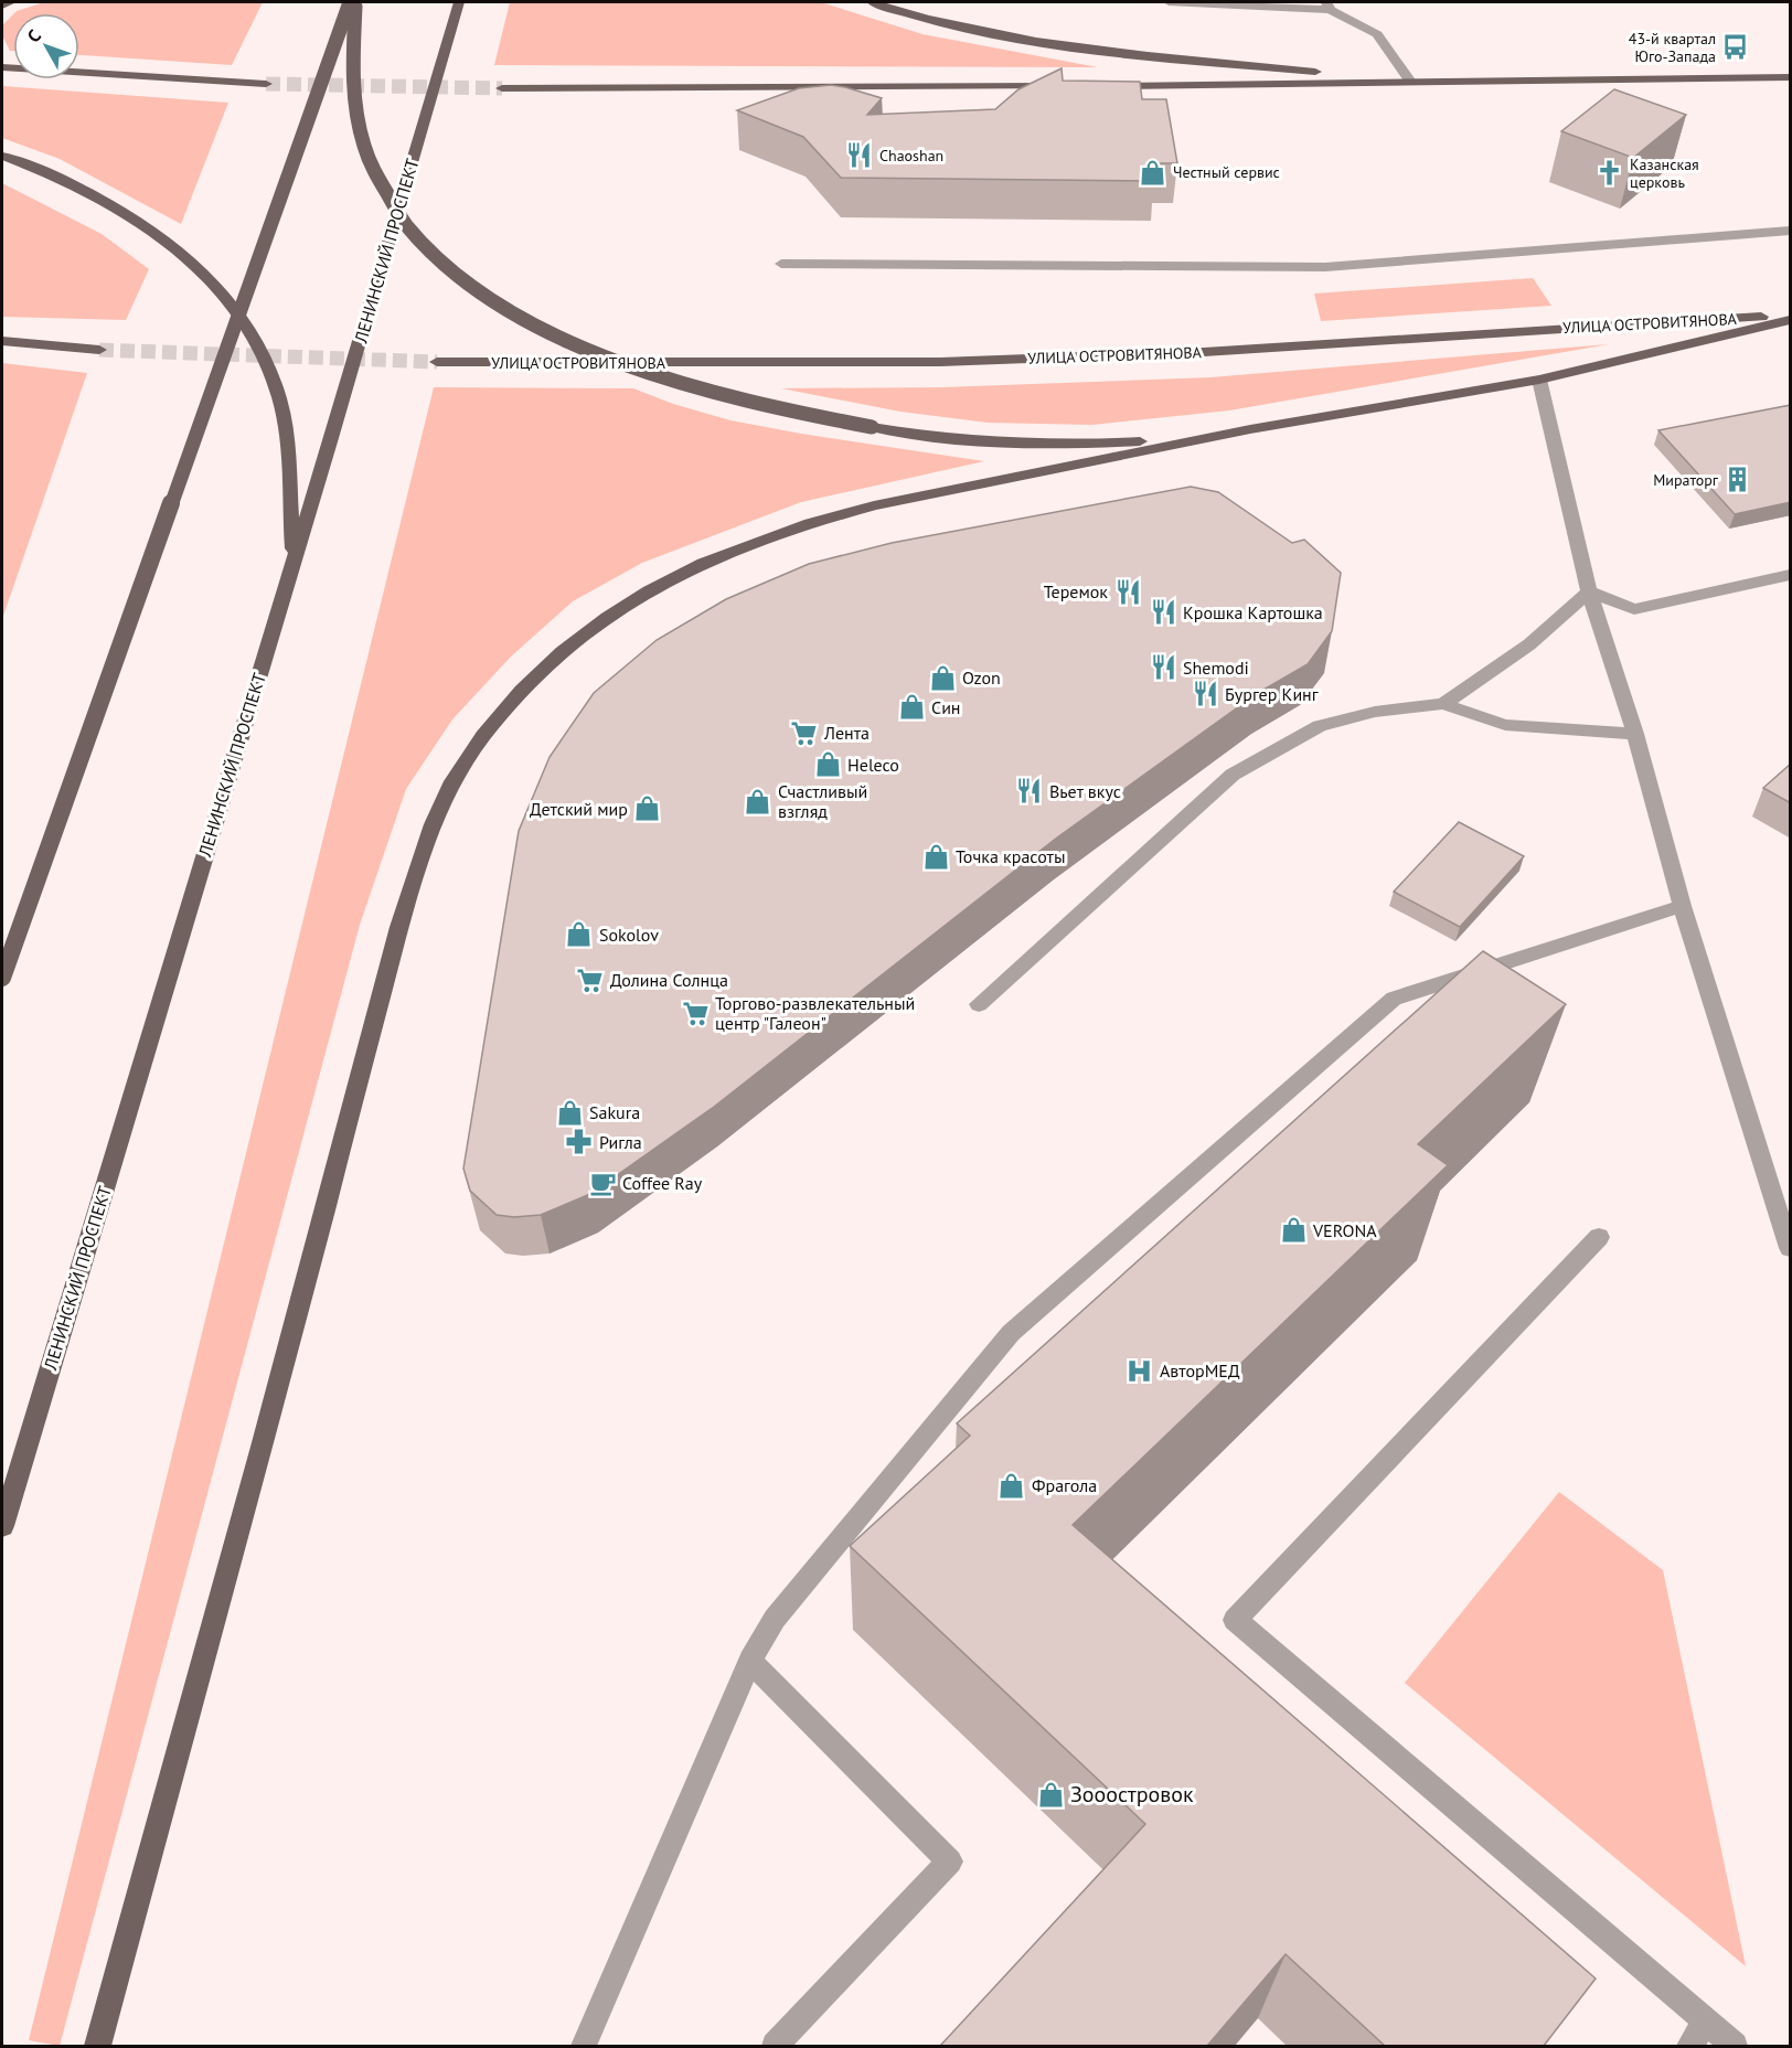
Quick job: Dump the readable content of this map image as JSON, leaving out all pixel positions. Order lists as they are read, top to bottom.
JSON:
{
  "streets": {
    "main road": ["ЛЕНИНСКИЙ ПРОСПЕКТ", "УЛИЦА ОСТРОВИТЯНОВА"]
  },
  "places": {
    "bus stop": ["43-й квартал Юго-Запада"],
    "restaurant": [
      "Chaoshan",
      "Теремок",
      "Крошка Картошка",
      "Shemodi",
      "Бургер Кинг",
      "Вьет вкус"
    ],
    "shop": [
      "Честный сервис",
      "Ozon",
      "Син",
      "Heleco",
      "Счастливый взгляд",
      "Детский мир",
      "Точка красоты",
      "Sokolov",
      "Sakura",
      "VERONA",
      "Фрагола",
      "Зооостровок"
    ],
    "church": ["Казанская церковь"],
    "building": ["Мираторг"],
    "supermarket": ["Лента", "Долина Солнца", "Торгово-развлекательный центр \"Галеон\""],
    "pharmacy": ["Ригла"],
    "cafe": ["Coffee Ray"],
    "hospital": ["АвторМЕД"]
  },
  "north": "top left"
}
